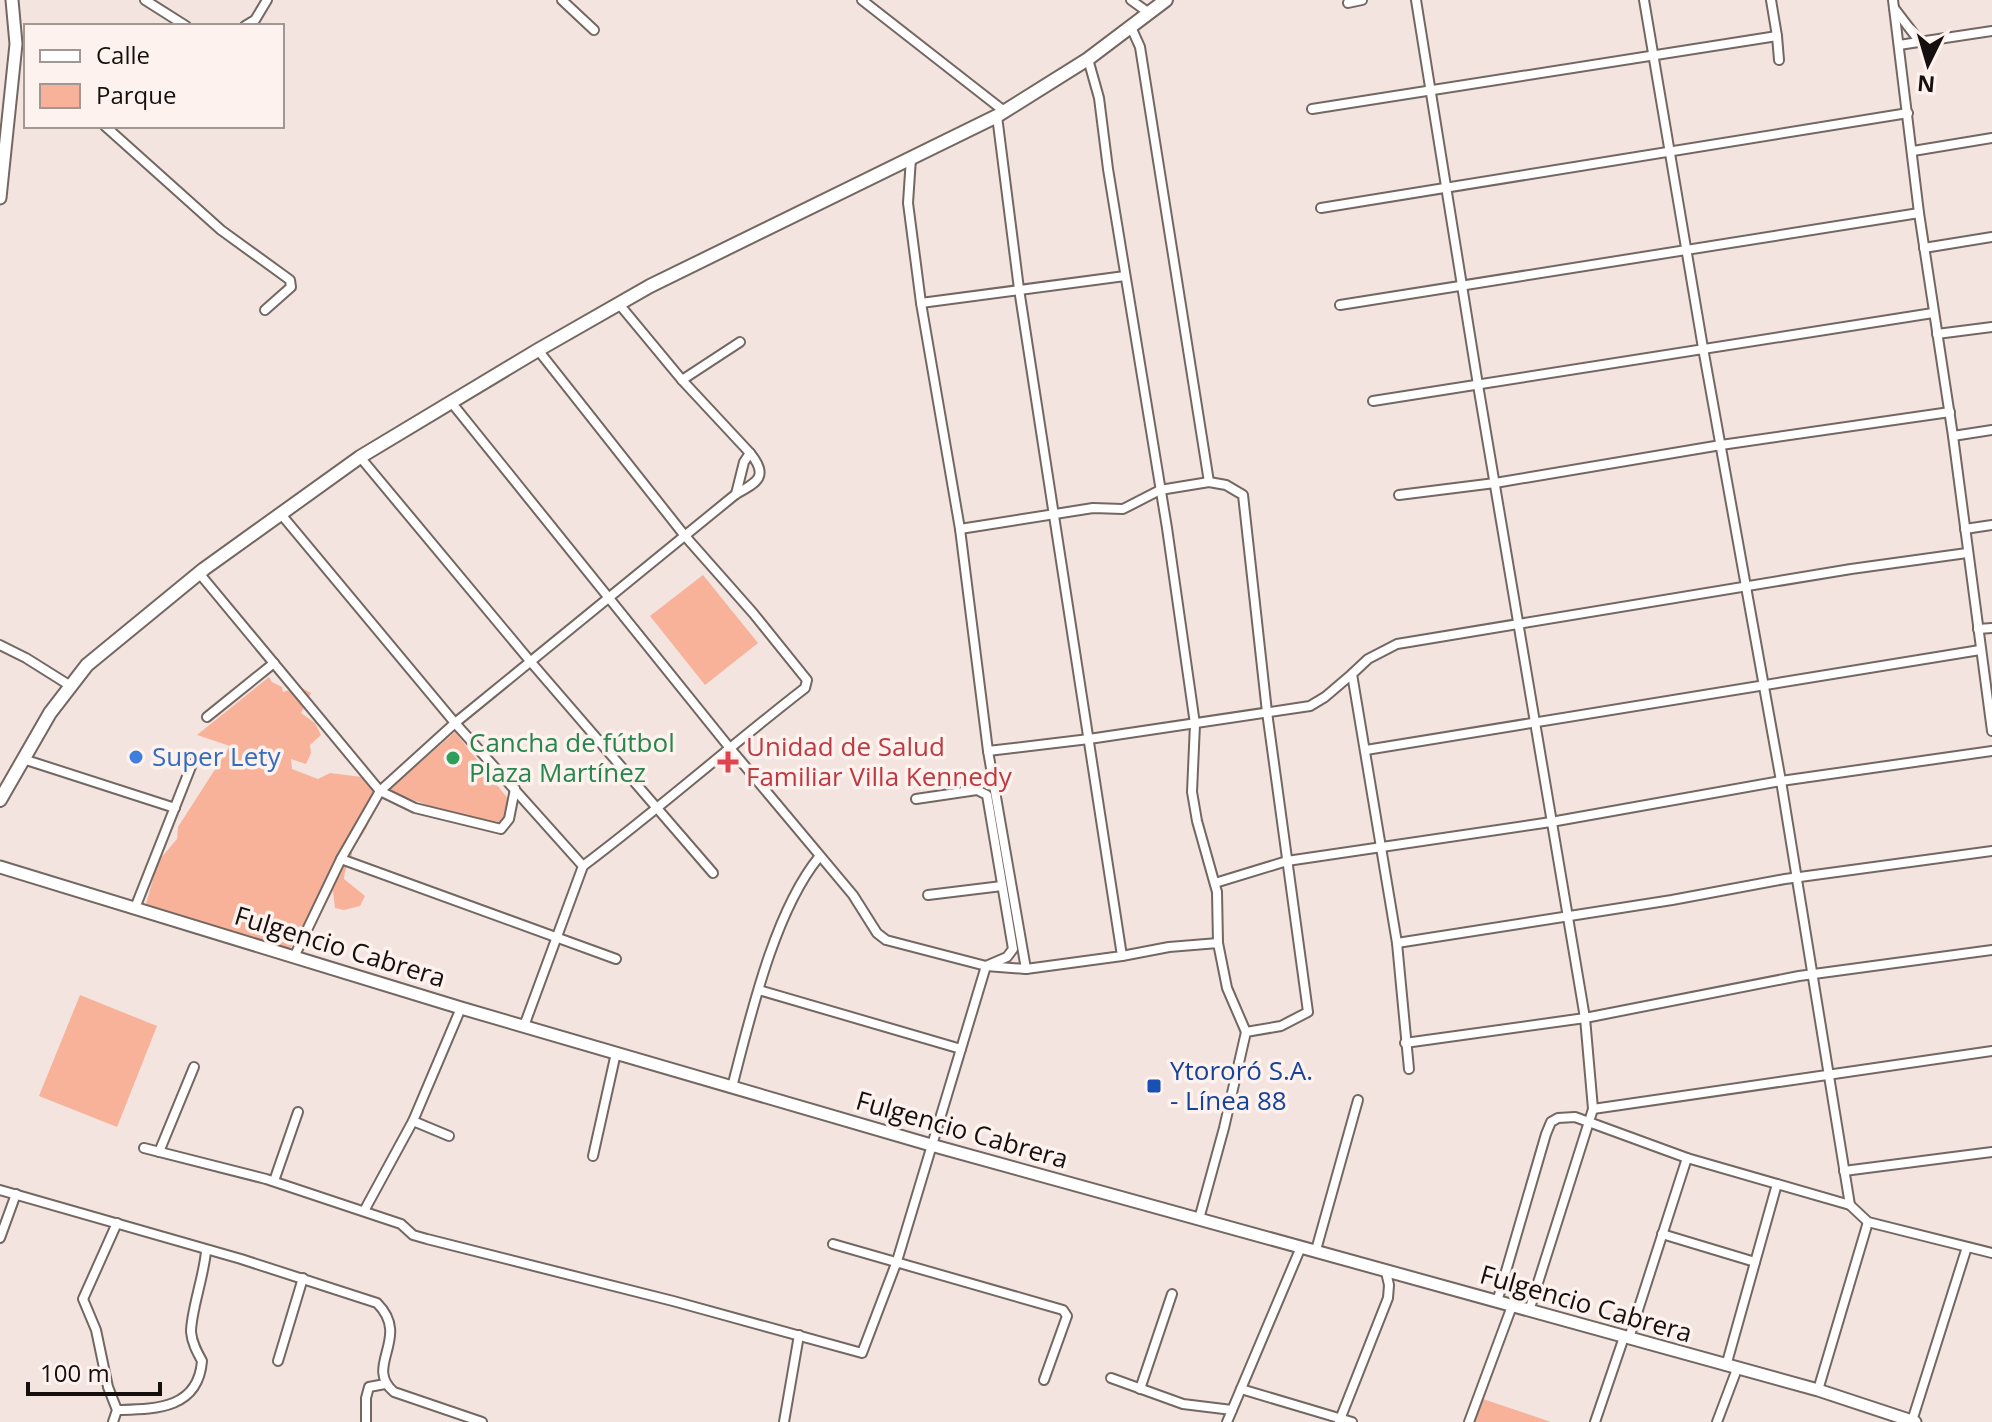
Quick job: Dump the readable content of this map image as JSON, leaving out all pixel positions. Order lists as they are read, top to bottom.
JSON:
{
  "streets": {
    "main road": ["Fulgencio Cabrera"]
  },
  "places": {
    "other": ["Super Lety", "Cancha de fútbol Plaza Martínez"],
    "health": ["Unidad de Salud Familiar Villa Kennedy"],
    "transit": ["Ytororó S.A. - Línea 88"]
  },
  "legend": ["Calle", "Parque"],
  "scale_bar": "100 m",
  "north": "bottom"
}
